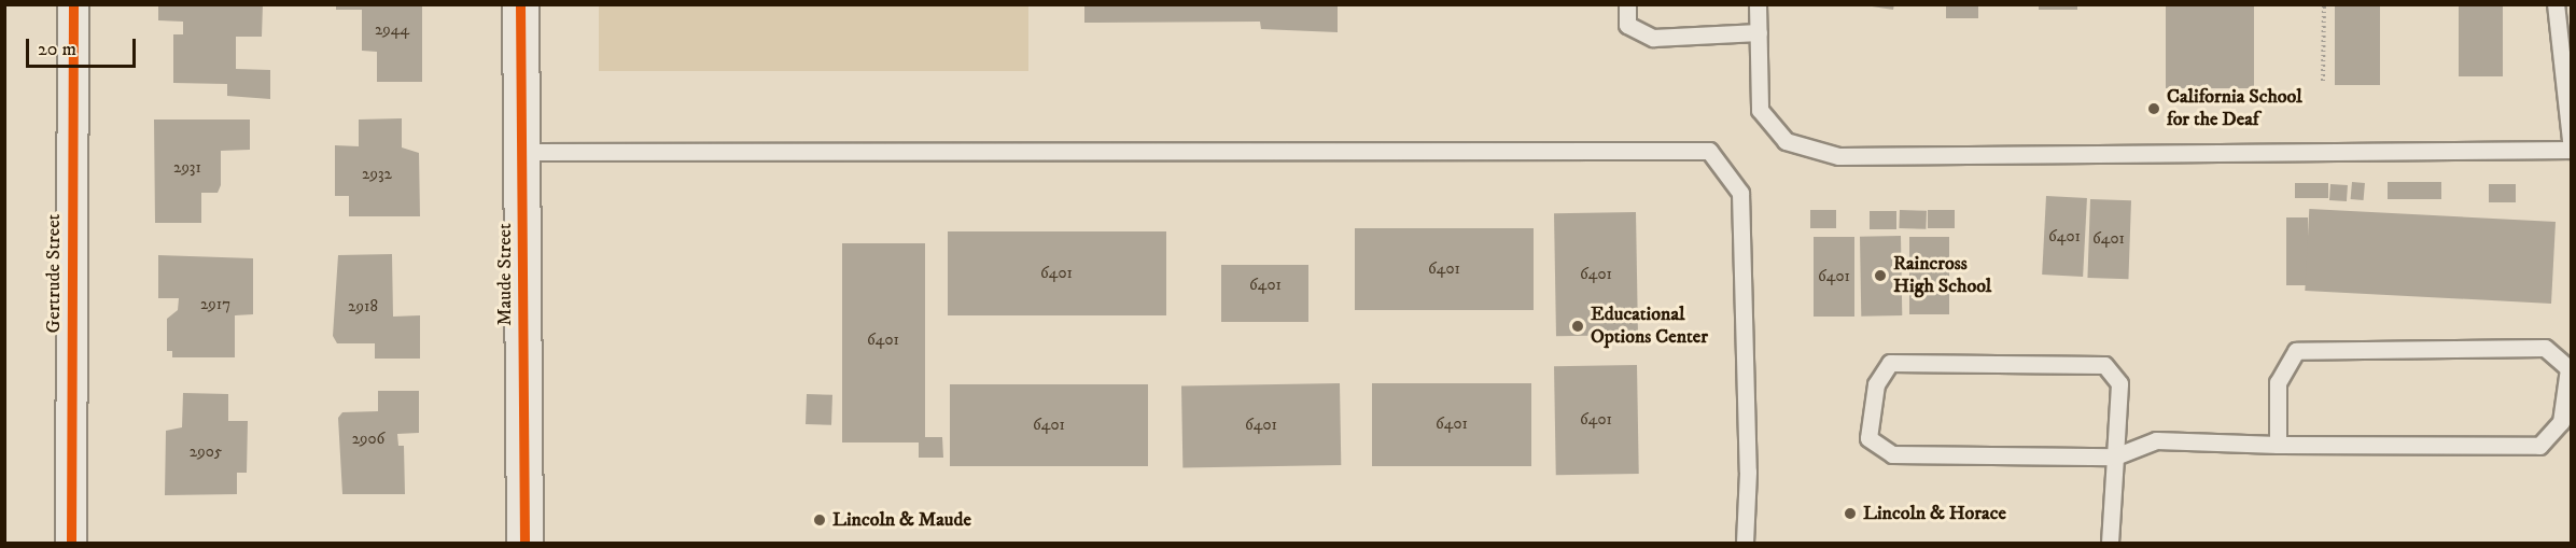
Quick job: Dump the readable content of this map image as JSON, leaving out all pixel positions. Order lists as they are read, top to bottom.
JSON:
{
  "streets": {
    "street": ["Gertrude Street", "Maude Street"]
  },
  "places": [
    "California School for the Deaf",
    "Raincross High School",
    "Educational Options Center",
    "Lincoln & Horace",
    "Lincoln & Maude"
  ],
  "house_numbers": [
    "2944",
    "2931",
    "2932",
    "6401",
    "6401",
    "6401",
    "6401",
    "6401",
    "6401",
    "6401",
    "2917",
    "2918",
    "6401",
    "6401",
    "6401",
    "6401",
    "6401",
    "2906",
    "2905"
  ],
  "scale_bar": "20 m"
}
